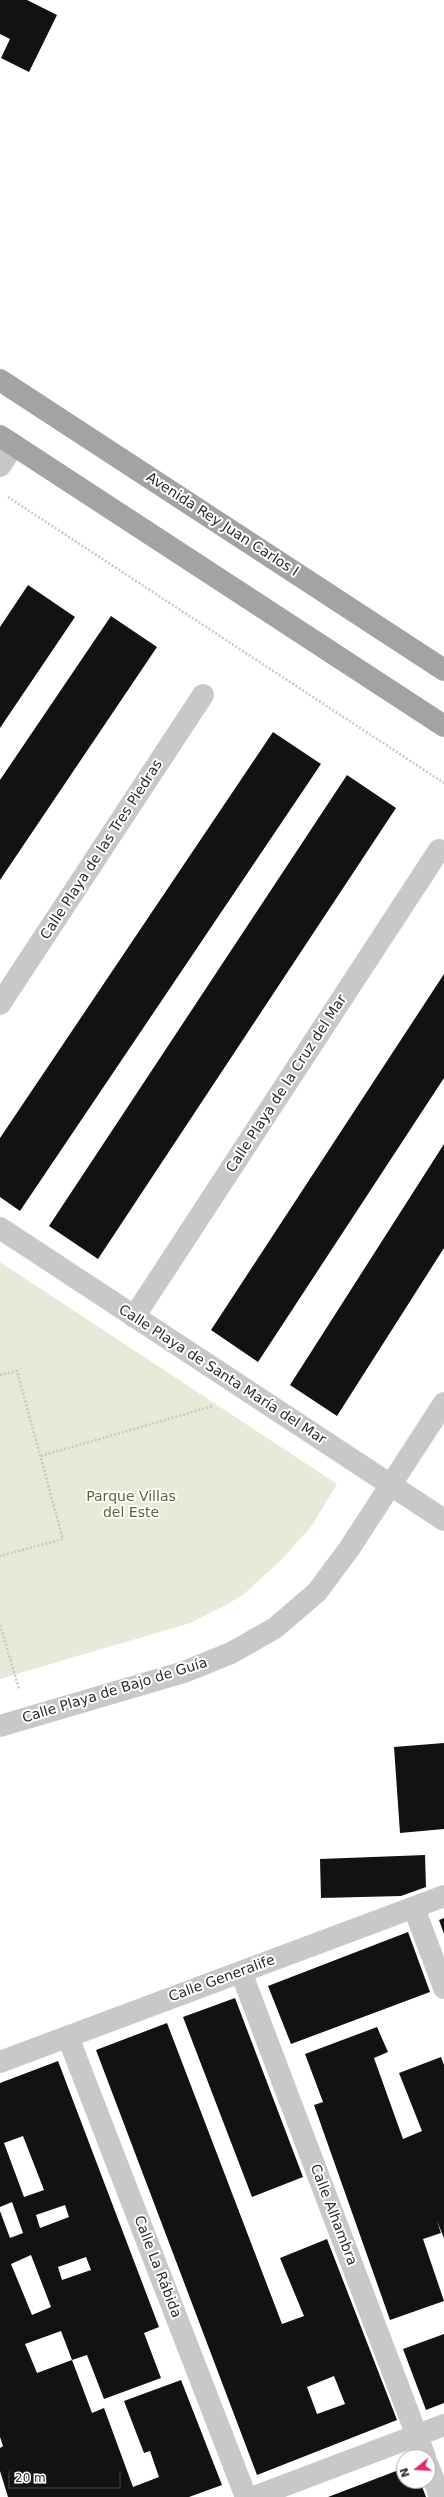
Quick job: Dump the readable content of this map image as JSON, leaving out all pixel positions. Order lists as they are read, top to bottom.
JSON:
{
  "streets": {
    "main road": ["Avenida Rey Juan Carlos I"],
    "street": [
      "Calle Playa de las Tres Piedras",
      "Calle Playa de la Cruz del Mar",
      "Calle Playa de Santa María del Mar",
      "Calle Playa de Bajo de Guía",
      "Calle Generalife",
      "Calle Alhambra",
      "Calle La Rábida"
    ]
  },
  "crossings": [
    ["Calle Playa de la Cruz del Mar", "Calle Playa de Santa María del Mar"],
    ["Calle Playa de Santa María del Mar", "Calle Playa de Bajo de Guía"],
    ["Calle Generalife", "Calle Alhambra"],
    ["Calle Generalife", "Calle La Rábida"]
  ],
  "parks": ["Parque Villas del Este"],
  "scale_bar": "20 m",
  "north": "left"
}
